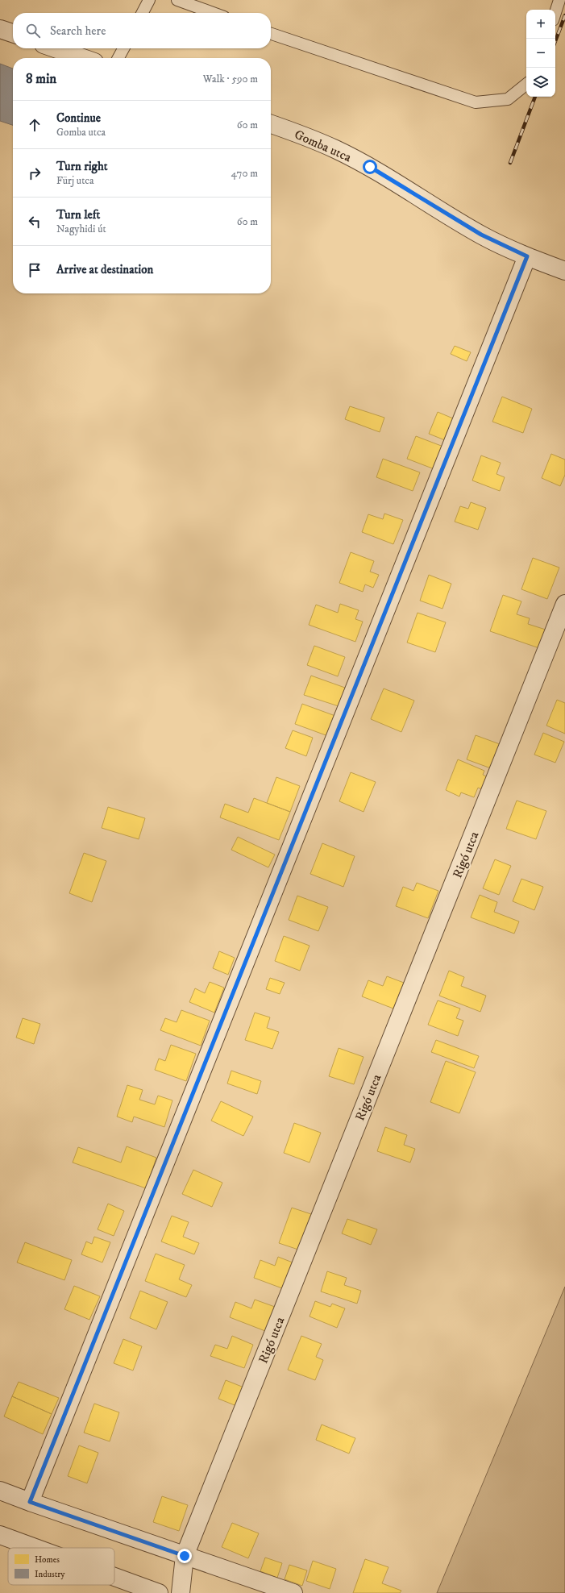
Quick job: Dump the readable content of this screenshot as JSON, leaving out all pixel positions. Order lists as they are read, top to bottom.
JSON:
{
  "streets": {
    "street": ["Gomba utca", "Rigó utca"]
  },
  "legend": ["Homes", "Industry"],
  "page": {
    "map_buttons": ["+", "−"],
    "search": "Search here",
    "heading": ["8 min", "Walk · 590 m"],
    "list": [
      ["Continue", "Gomba utca", "60 m"],
      ["Turn right", "Fürj utca", "470 m"],
      ["Turn left", "Nagyhidi út", "60 m"],
      "Arrive at destination"
    ]
  }
}
